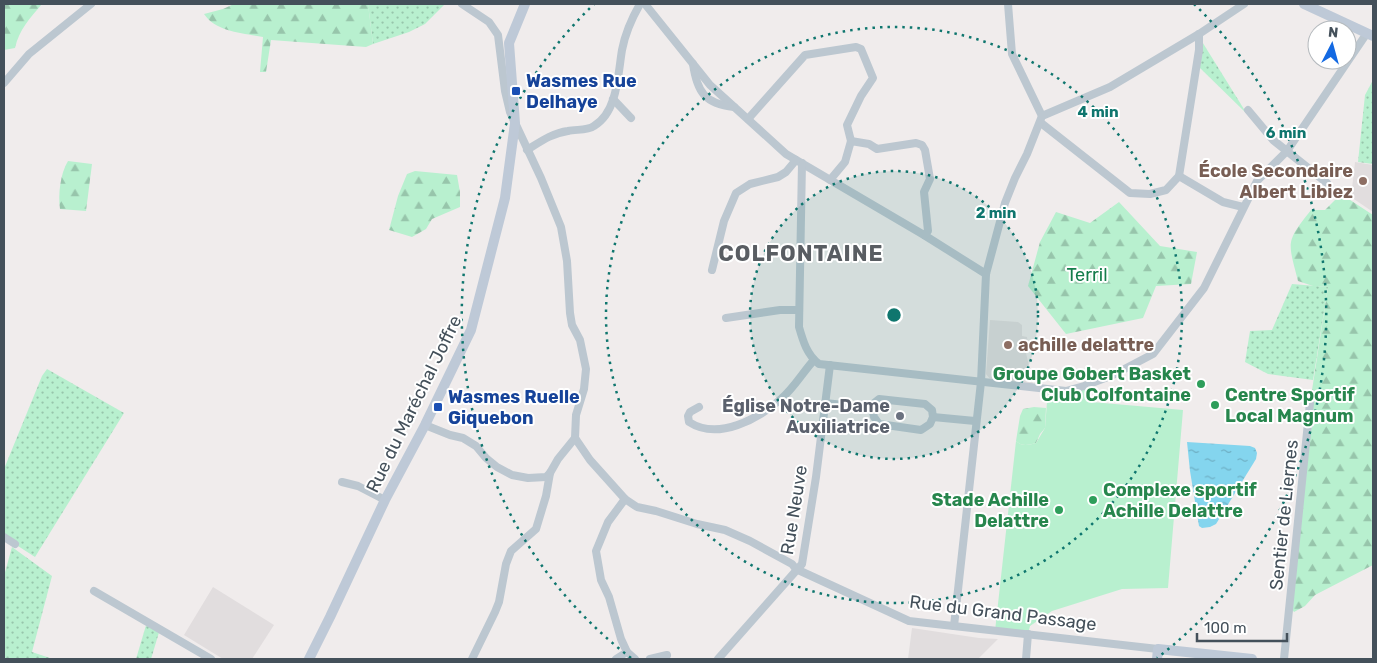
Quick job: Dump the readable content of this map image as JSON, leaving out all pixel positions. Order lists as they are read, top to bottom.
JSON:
{
  "streets": {
    "street": [
      "Rue du Maréchal Joffre",
      "Rue Neuve",
      "Sentier de Liernes",
      "Rue du Grand Passage"
    ]
  },
  "crossings": [
    ["Rue Neuve", "Rue du Grand Passage"]
  ],
  "districts": ["COLFONTAINE"],
  "parks": ["Terril"],
  "places": {
    "transit": ["Wasmes Rue Delhaye", "Wasmes Ruelle Giquebon"],
    "other": [
      "École Secondaire Albert Libiez",
      "achille delattre",
      "Groupe Gobert Basket Club Colfontaine",
      "Centre Sportif Local Magnum",
      "Église Notre-Dame Auxiliatrice",
      "Complexe sportif Achille Delattre",
      "Stade Achille Delattre"
    ]
  },
  "scale_bar": "100 m",
  "north": "top",
  "rings": ["4 min", "6 min", "2 min"]
}
